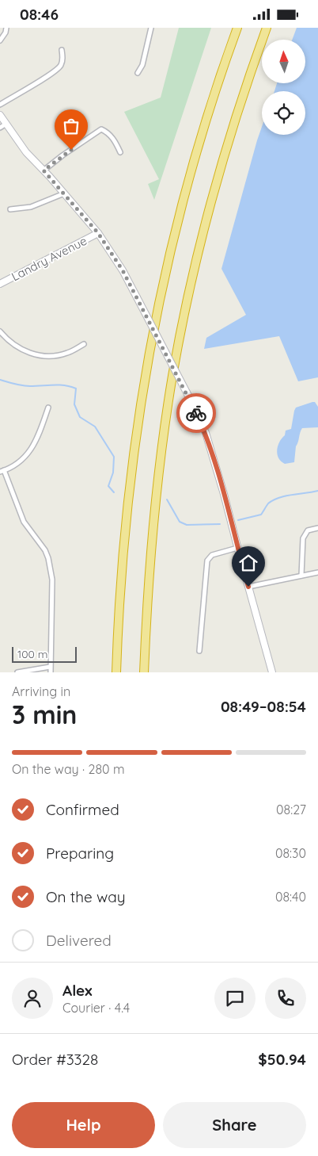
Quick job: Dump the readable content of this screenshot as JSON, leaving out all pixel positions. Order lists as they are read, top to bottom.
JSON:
{
  "streets": {
    "main road": ["Landry Avenue"]
  },
  "scale_bar": "100 m",
  "north": "top",
  "page": {
    "status": "08:46",
    "scale": "100 m",
    "heading": ["3 min", "Arriving in", "08:49–08:54"],
    "panel": [
      "Alex",
      "Courier · 4.4",
      "Order #3328",
      "$50.94"
    ],
    "bar": "On the way · 280 m",
    "list": [
      ["Confirmed", "08:27"],
      ["Preparing", "08:30"],
      ["On the way", "08:40"],
      "Delivered"
    ],
    "buttons": ["Help", "Share"]
  }
}
